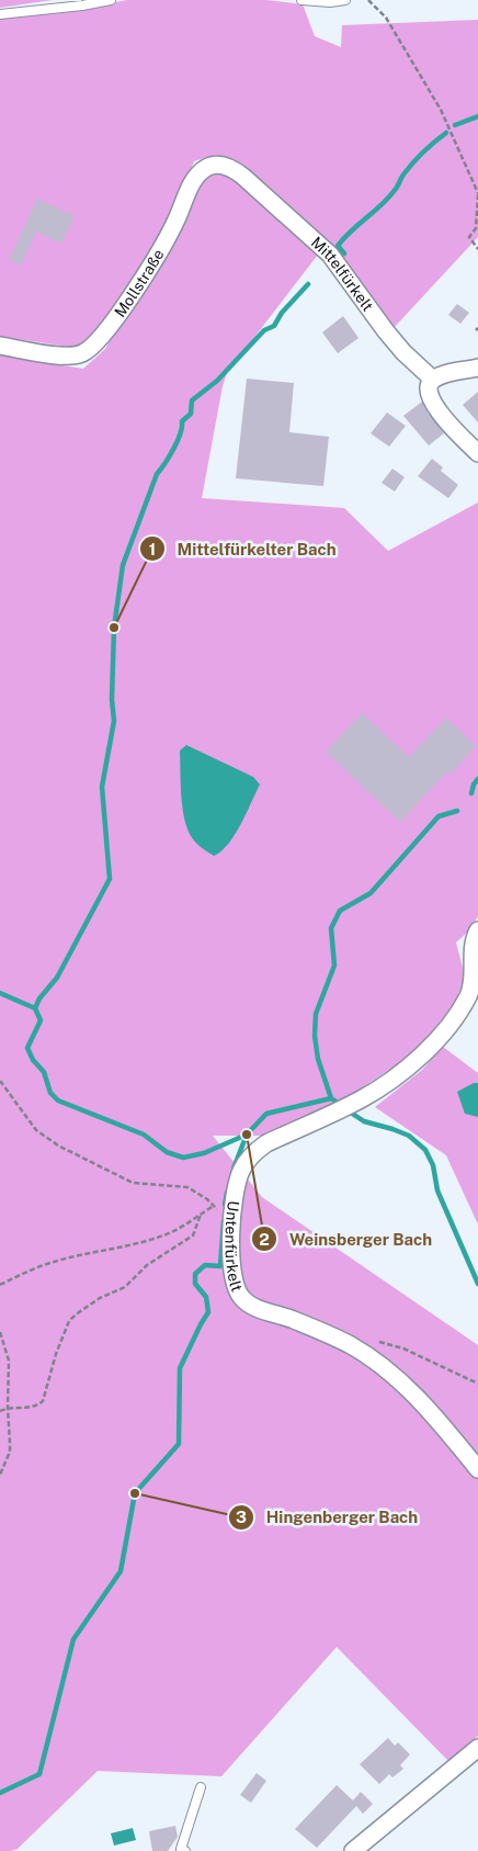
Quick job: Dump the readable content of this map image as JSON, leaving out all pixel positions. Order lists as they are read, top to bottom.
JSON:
{
  "streets": {
    "street": ["Mittelfürkelt", "Mollstraße", "Untenfürkelt"]
  },
  "crossings": [
    ["Mittelfürkelt", "Mollstraße"]
  ],
  "places": ["Mittelfürkelter Bach", "Weinsberger Bach", "Hingenberger Bach"]
}
